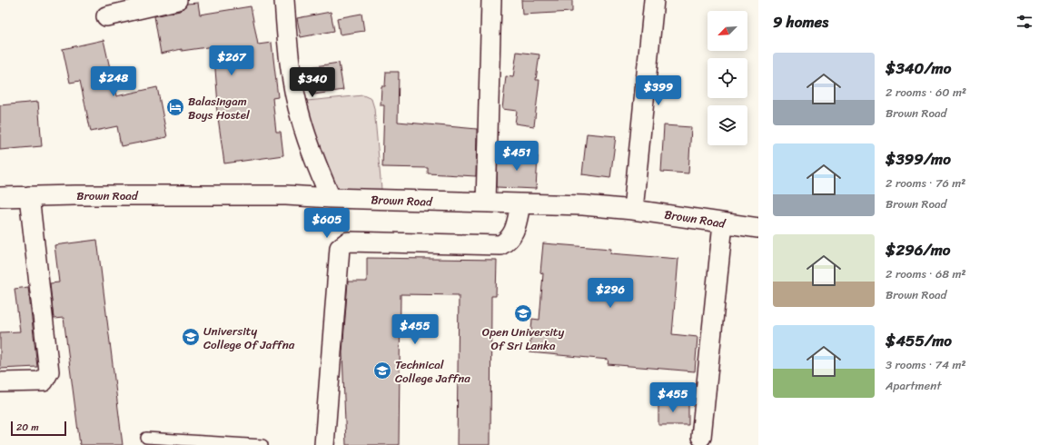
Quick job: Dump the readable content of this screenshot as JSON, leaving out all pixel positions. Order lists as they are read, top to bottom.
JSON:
{
  "streets": {
    "street": ["Brown Road"]
  },
  "places": {
    "hotel": ["Balasingam Boys Hostel"],
    "school or university": ["Open University Of Sri Lanka", "University College Of Jaffna", "Technical College Jaffna"]
  },
  "scale_bar": "20 m",
  "north": "bottom left",
  "page": {
    "heading": "9 homes",
    "list": [
      {
        "name": "$340/mo",
        "note": "2 rooms · 60 m² · Brown Road"
      },
      {
        "name": "$399/mo",
        "note": "2 rooms · 76 m² · Brown Road"
      },
      {
        "name": "$296/mo",
        "note": "2 rooms · 68 m² · Brown Road"
      },
      {
        "name": "$455/mo",
        "note": "3 rooms · 74 m² · Apartment"
      }
    ],
    "price": [
      "$267",
      "$248",
      "$340",
      "$399",
      "$451",
      "$605",
      "$296",
      "$455",
      "$455"
    ],
    "scale": "20 m"
  }
}
